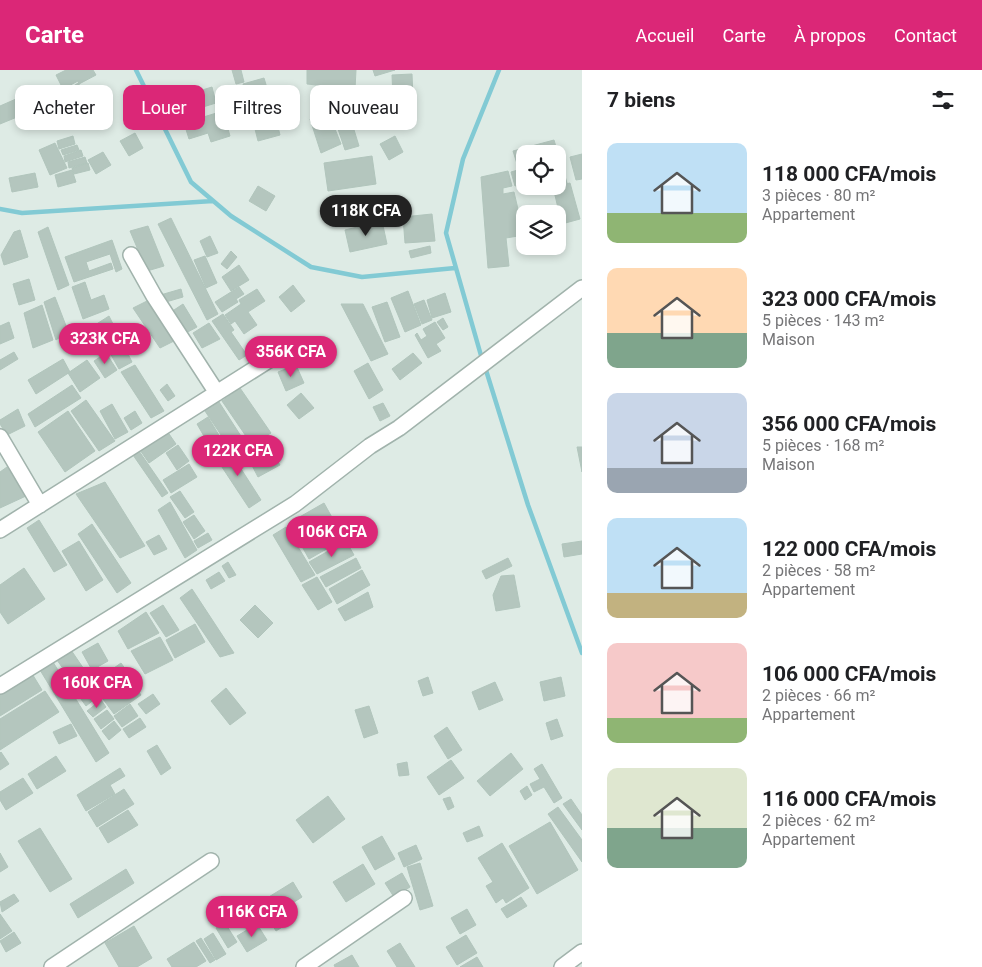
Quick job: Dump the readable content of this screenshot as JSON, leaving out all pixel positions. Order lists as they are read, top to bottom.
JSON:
{
  "page": {
    "header": "Carte",
    "nav": [
      "Accueil",
      "Carte",
      "À propos",
      "Contact"
    ],
    "heading": "7 biens",
    "chip": [
      "Acheter",
      "Louer",
      "Filtres",
      "Nouveau"
    ],
    "list": [
      {
        "name": "118 000 CFA/mois",
        "note": "3 pièces · 80 m² · Appartement"
      },
      {
        "name": "323 000 CFA/mois",
        "note": "5 pièces · 143 m² · Maison"
      },
      {
        "name": "356 000 CFA/mois",
        "note": "5 pièces · 168 m² · Maison"
      },
      {
        "name": "122 000 CFA/mois",
        "note": "2 pièces · 58 m² · Appartement"
      },
      {
        "name": "106 000 CFA/mois",
        "note": "2 pièces · 66 m² · Appartement"
      },
      {
        "name": "116 000 CFA/mois",
        "note": "2 pièces · 62 m² · Appartement"
      }
    ],
    "price": [
      "118K CFA",
      "323K CFA",
      "356K CFA",
      "122K CFA",
      "106K CFA",
      "160K CFA",
      "116K CFA"
    ]
  }
}
